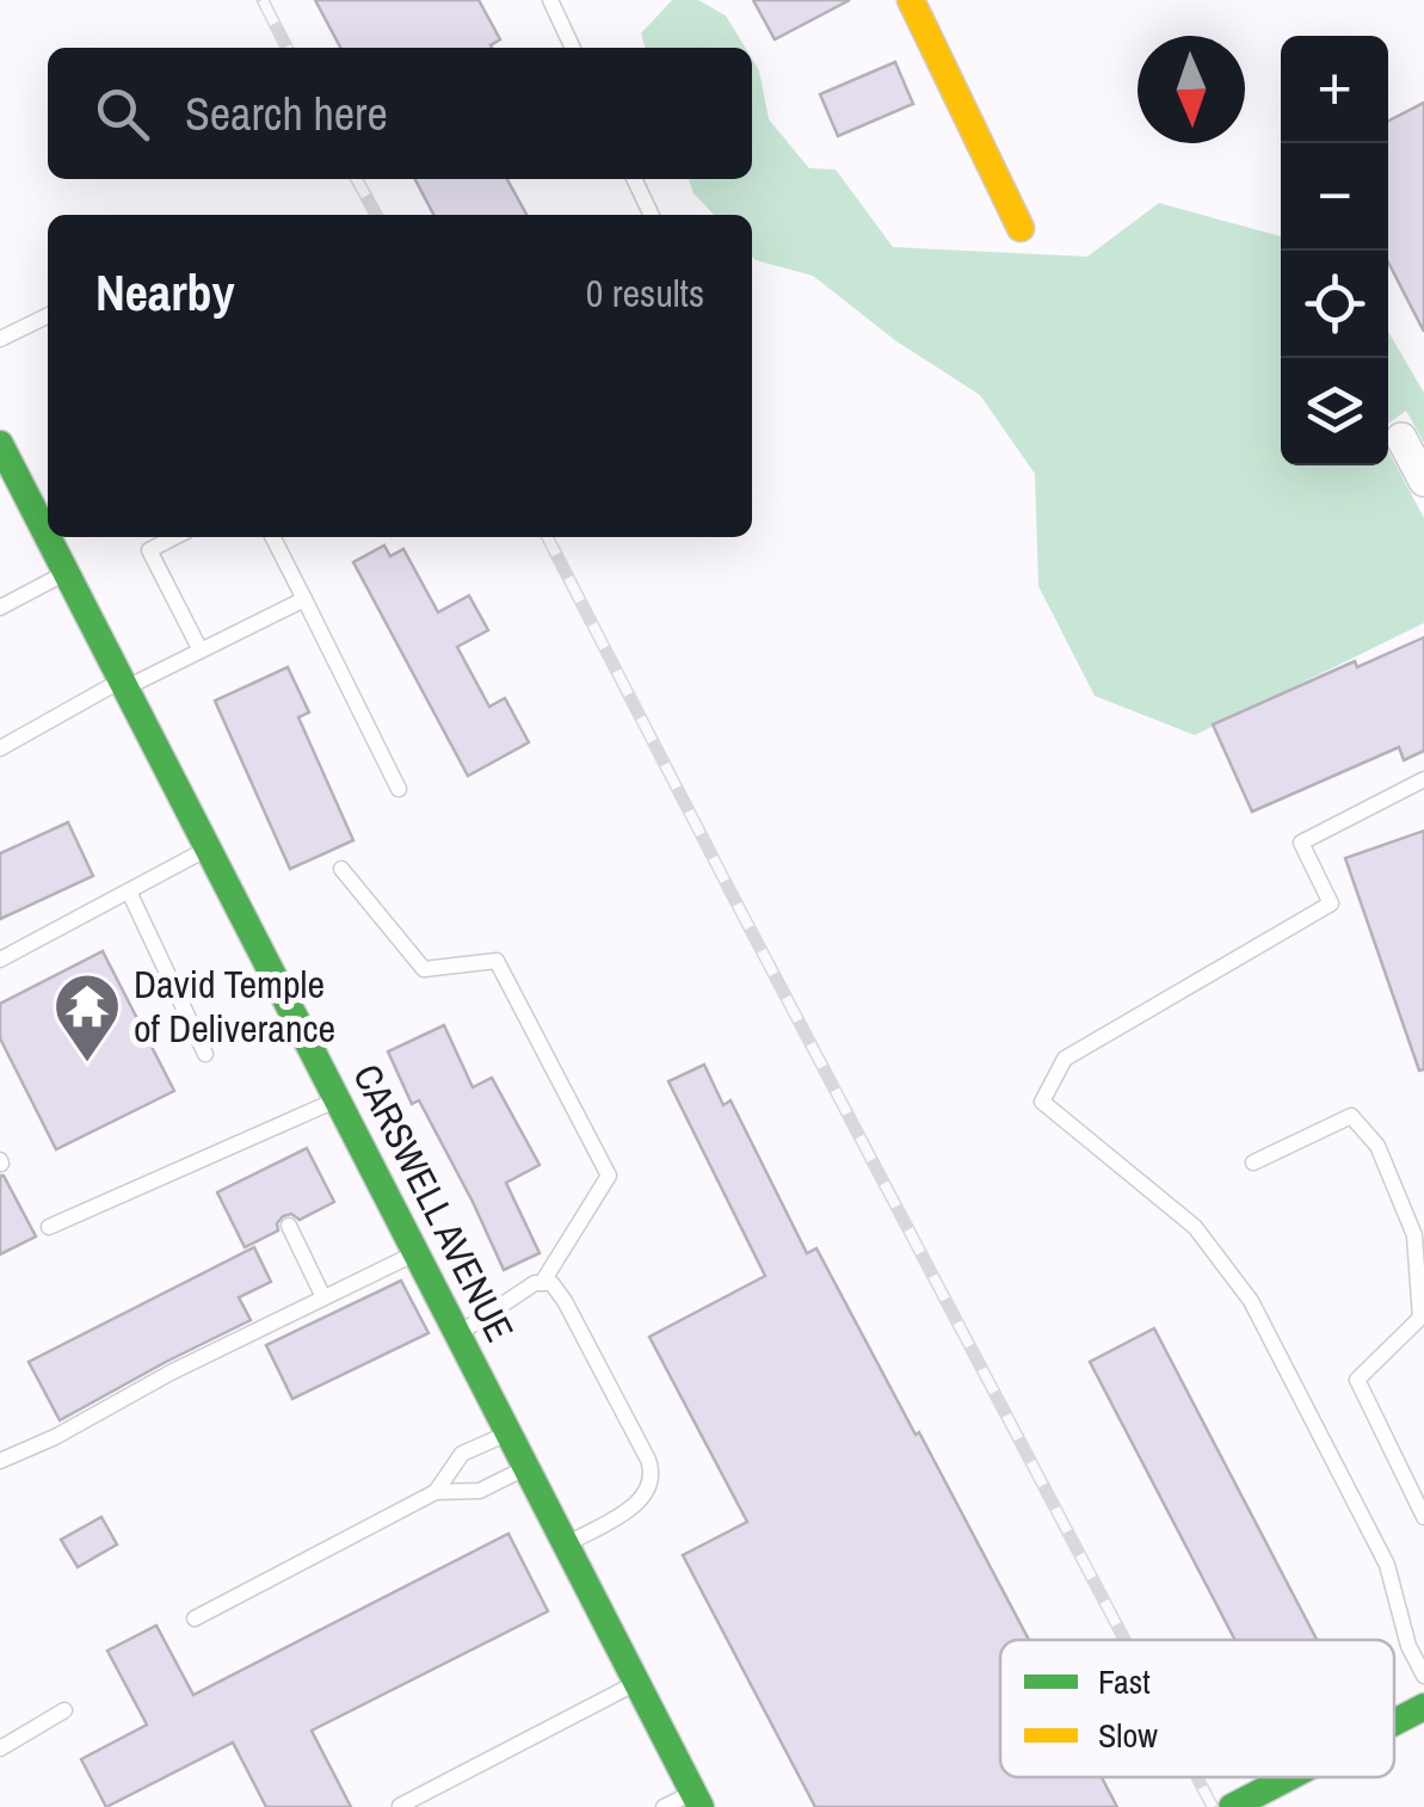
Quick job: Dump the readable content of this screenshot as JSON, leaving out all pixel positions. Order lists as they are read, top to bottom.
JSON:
{
  "streets": {
    "street": ["CARSWELL AVENUE"]
  },
  "places": {
    "temple": ["David Temple of Deliverance"]
  },
  "legend": ["Fast", "Slow"],
  "north": "bottom",
  "page": {
    "map_buttons": ["+", "−"],
    "search": "Search here",
    "heading": ["Nearby", "0 results"]
  }
}
